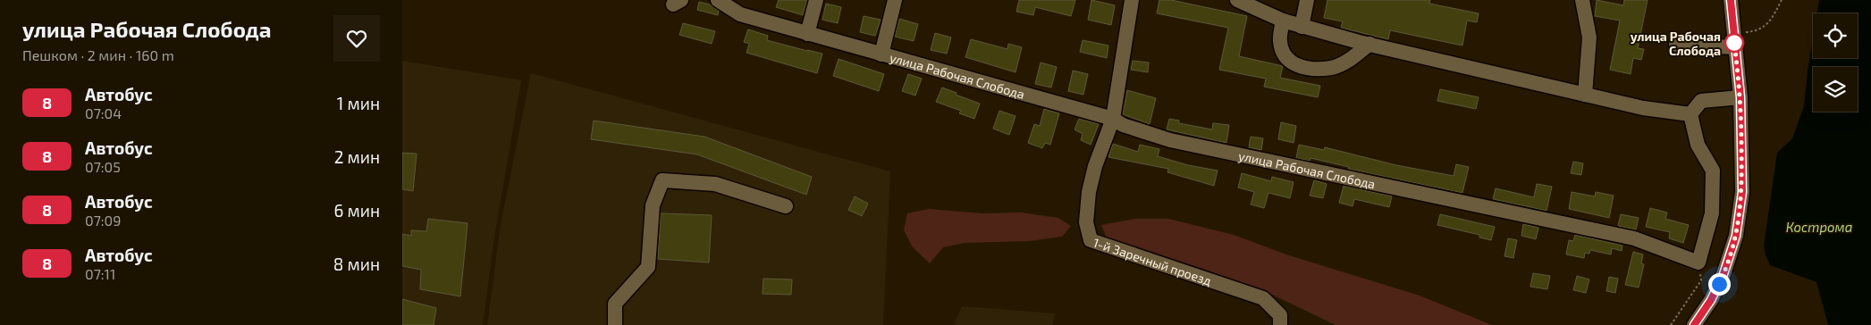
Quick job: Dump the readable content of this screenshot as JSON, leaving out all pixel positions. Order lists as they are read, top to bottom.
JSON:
{
  "streets": {
    "street": ["улица Рабочая Слобода", "1-й Заречный проезд"]
  },
  "crossings": [
    ["улица Рабочая Слобода", "1-й Заречный проезд"]
  ],
  "water": ["Кострома"],
  "places": ["улица Рабочая Слобода"],
  "lines": ["bus line 8"],
  "page": {
    "heading": ["улица Рабочая Слобода", "Пешком · 2 мин · 160 m"],
    "list": [
      {
        "mark": "8",
        "name": "Автобус",
        "note": "07:04",
        "value": "1 мин"
      },
      {
        "mark": "8",
        "name": "Автобус",
        "note": "07:05",
        "value": "2 мин"
      },
      {
        "mark": "8",
        "name": "Автобус",
        "note": "07:09",
        "value": "6 мин"
      },
      {
        "mark": "8",
        "name": "Автобус",
        "note": "07:11",
        "value": "8 мин"
      }
    ]
  }
}
